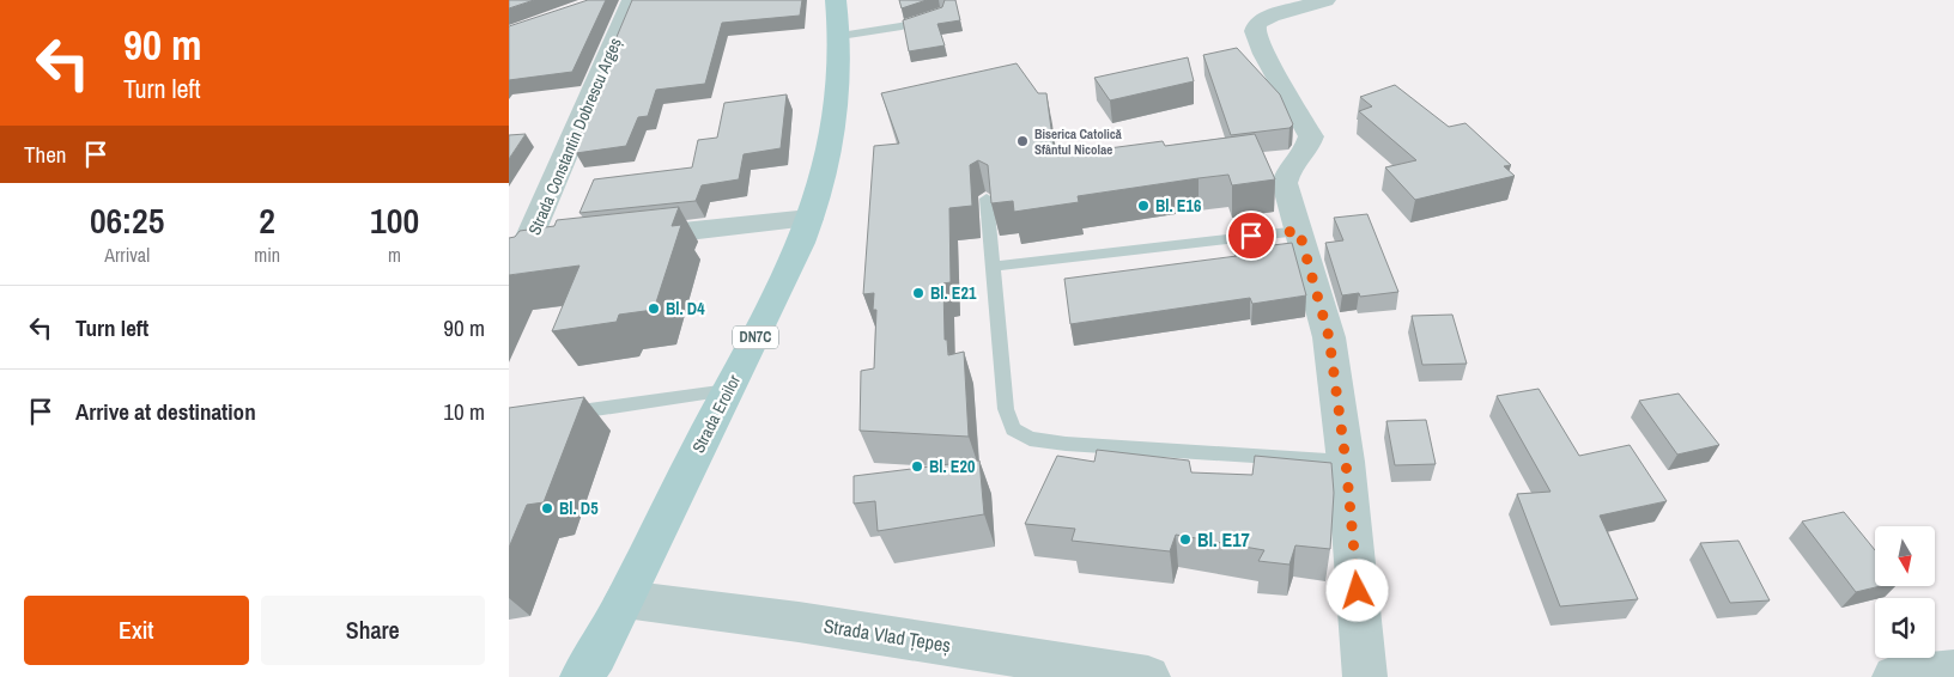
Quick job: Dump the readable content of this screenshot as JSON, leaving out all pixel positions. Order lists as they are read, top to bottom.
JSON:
{
  "streets": {
    "main road": ["DN7C", "Strada Eroilor"],
    "street": ["Strada Constantin Dobrescu Argeș", "Strada Vlad Țepeș"]
  },
  "crossings": [
    ["Strada Eroilor", "Strada Vlad Țepeș"]
  ],
  "places": [
    "Biserica Catolică Sfântul Nicolae",
    "Bl. E16",
    "Bl. E21",
    "Bl. D4",
    "Bl. E20",
    "Bl. D5",
    "Bl. E17"
  ],
  "north": "bottom",
  "page": {
    "turn": ["90 m", "Turn left"],
    "then": "Then",
    "eta": [
      "06:25",
      "Arrival",
      "2",
      "min",
      "100",
      "m"
    ],
    "list": [
      {
        "name": "Turn left",
        "value": "90 m"
      },
      {
        "name": "Arrive at destination",
        "value": "10 m"
      }
    ],
    "buttons": ["Exit", "Share"]
  }
}
